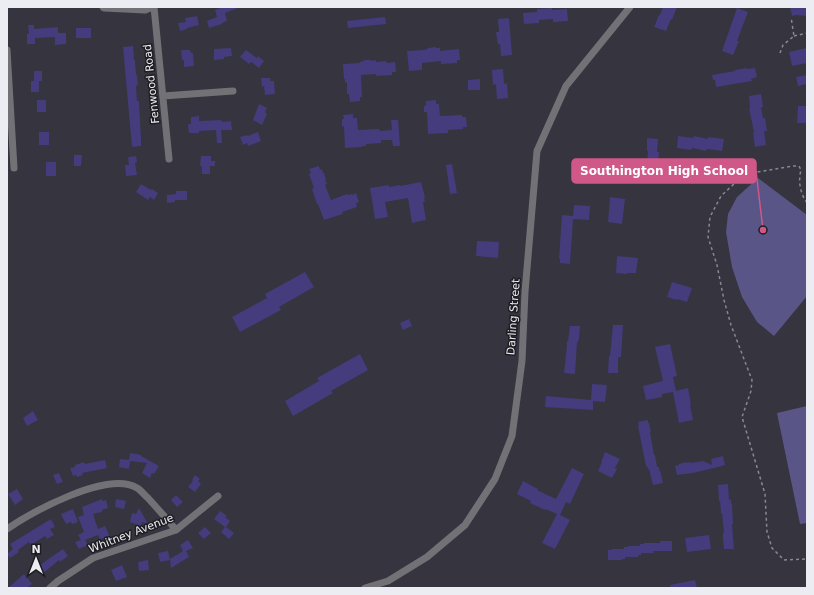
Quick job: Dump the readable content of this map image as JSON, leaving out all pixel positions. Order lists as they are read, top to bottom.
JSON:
{
  "streets": {
    "street": ["Fenwood Road", "Darling Street", "Whitney Avenue"]
  },
  "places": ["Southington High School"],
  "north": "top"
}
